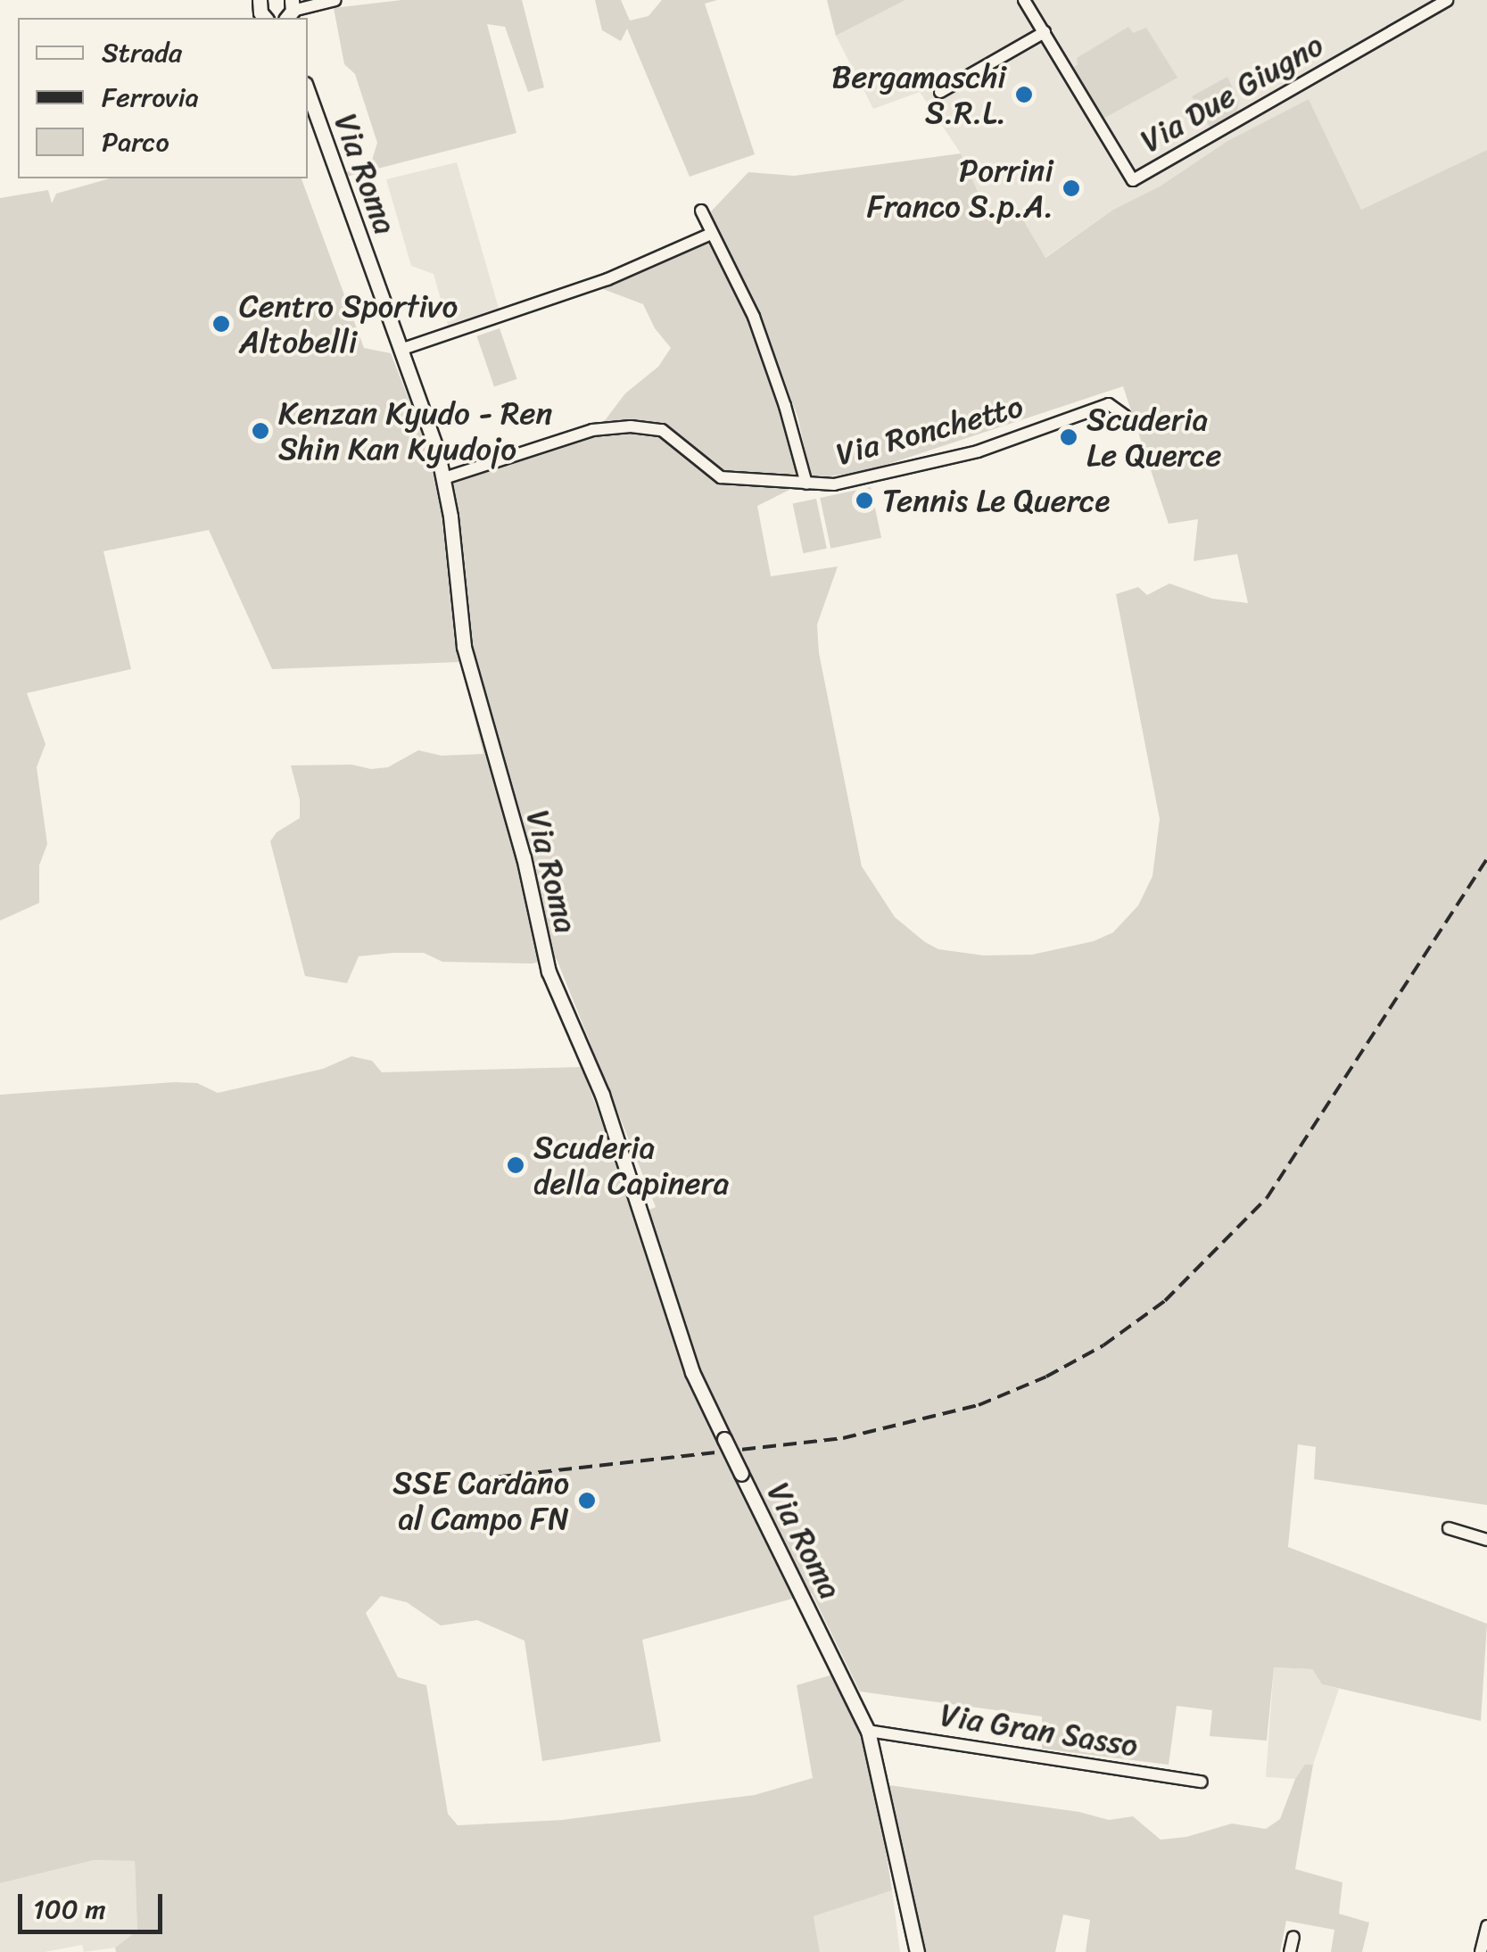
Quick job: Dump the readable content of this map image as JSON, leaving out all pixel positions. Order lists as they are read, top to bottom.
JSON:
{
  "streets": {
    "street": [
      "Via Due Giugno",
      "Via Roma",
      "Via Ronchetto",
      "Via Gran Sasso"
    ]
  },
  "crossings": [
    ["Via Roma", "Via Ronchetto"],
    ["Via Roma", "Via Gran Sasso"]
  ],
  "places": [
    "Bergamaschi S.R.L.",
    "Porrini Franco S.p.A.",
    "Centro Sportivo Altobelli",
    "Kenzan Kyudo - Ren Shin Kan Kyudojo",
    "Scuderia Le Querce",
    "Tennis Le Querce",
    "Scuderia della Capinera",
    "SSE Cardano al Campo FN"
  ],
  "legend": ["Strada", "Ferrovia", "Parco"],
  "scale_bar": "100 m"
}
